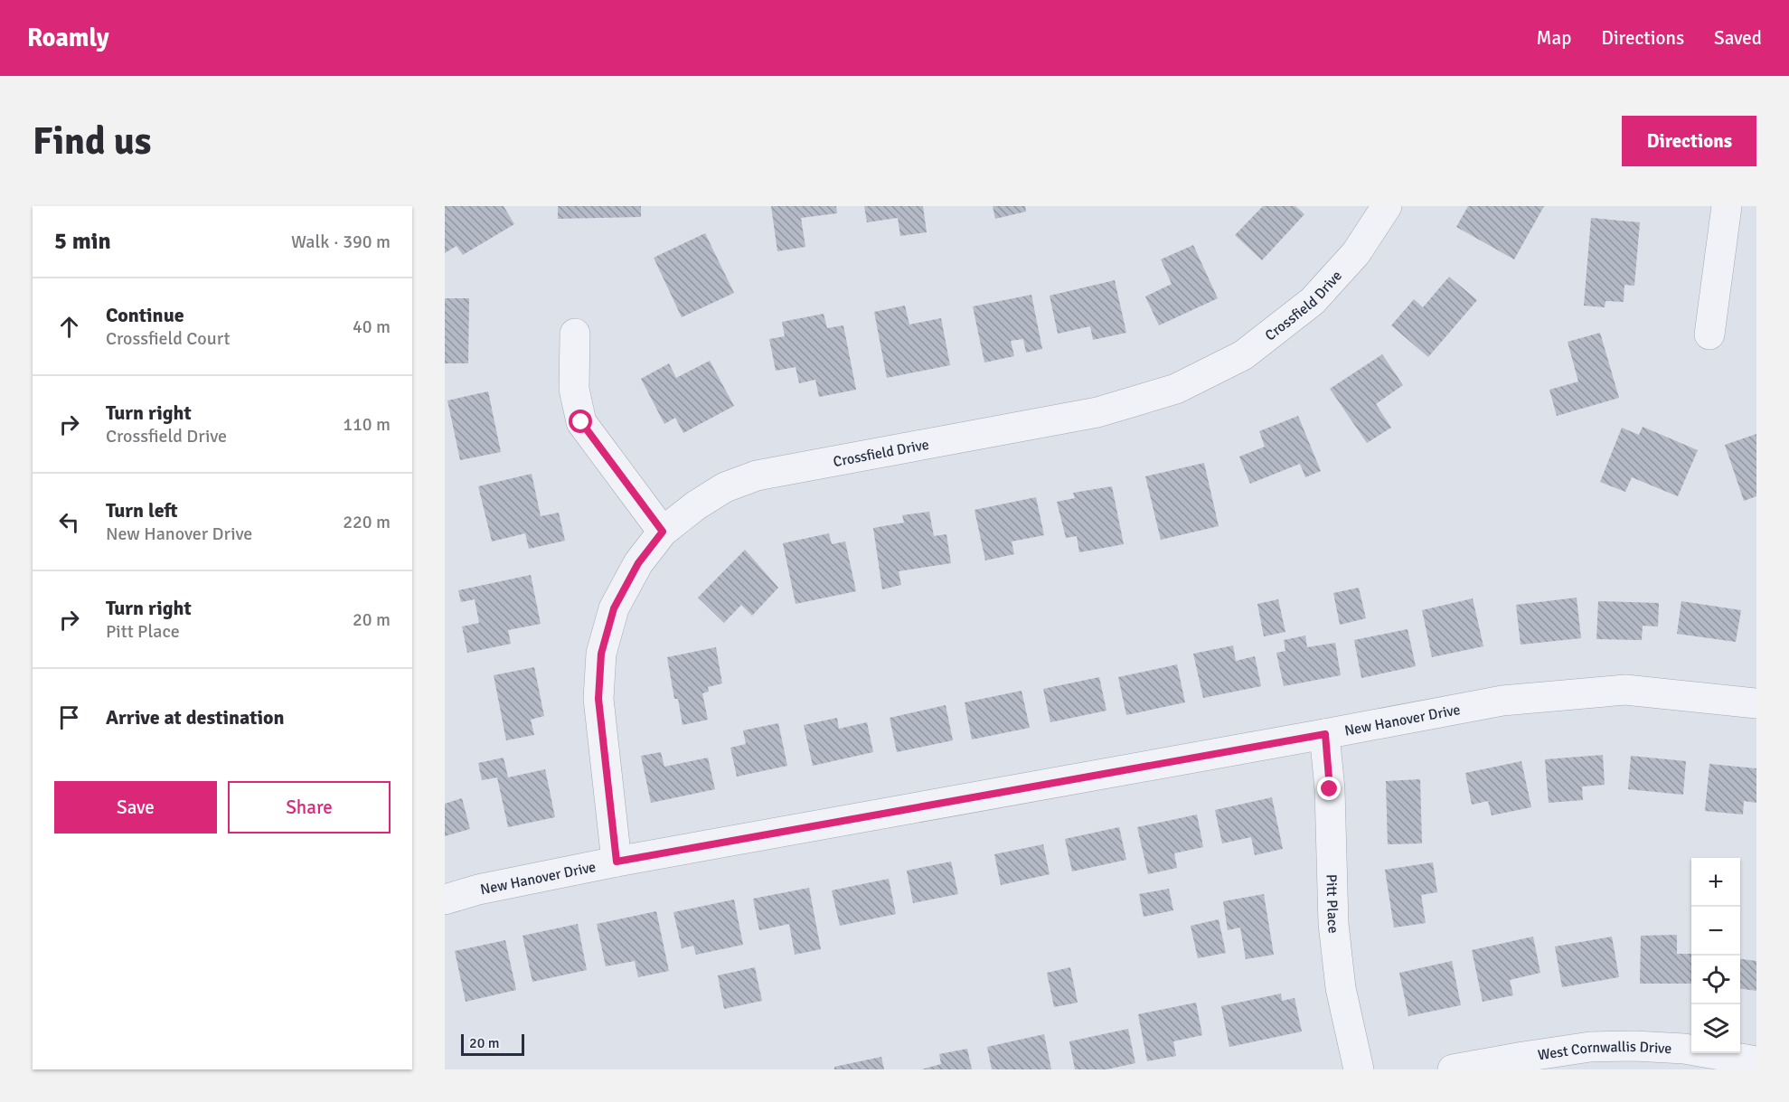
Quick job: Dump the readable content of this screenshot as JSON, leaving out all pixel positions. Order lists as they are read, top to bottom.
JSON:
{
  "streets": {
    "street": [
      "Crossfield Drive",
      "New Hanover Drive",
      "Pitt Place",
      "West Cornwallis Drive"
    ]
  },
  "crossings": [
    ["Crossfield Drive", "New Hanover Drive"],
    ["New Hanover Drive", "Pitt Place"]
  ],
  "scale_bar": "20 m",
  "page": {
    "header": "Roamly",
    "nav": ["Map", "Directions", "Saved"],
    "buttons": [
      "Directions",
      ["Save", "Share"]
    ],
    "title": "Find us",
    "heading": ["5 min", "Walk · 390 m"],
    "list": [
      ["Continue", "Crossfield Court", "40 m"],
      ["Turn right", "Crossfield Drive", "110 m"],
      ["Turn left", "New Hanover Drive", "220 m"],
      ["Turn right", "Pitt Place", "20 m"],
      "Arrive at destination"
    ],
    "map_buttons": ["+", "−"],
    "scale": "20 m"
  }
}
